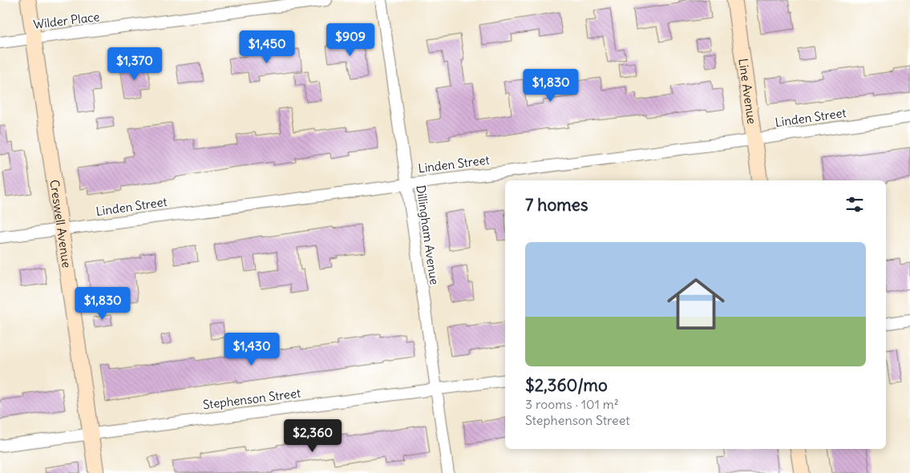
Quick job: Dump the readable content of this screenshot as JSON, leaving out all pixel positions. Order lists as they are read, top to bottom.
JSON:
{
  "streets": {
    "street": [
      "Wilder Place",
      "Line Avenue",
      "Linden Street",
      "Creswell Avenue",
      "Dillingham Avenue",
      "Stephenson Street"
    ]
  },
  "crossings": [
    ["Wilder Place", "Creswell Avenue"],
    ["Line Avenue", "Linden Street"],
    ["Linden Street", "Creswell Avenue"],
    ["Linden Street", "Dillingham Avenue"],
    ["Creswell Avenue", "Stephenson Street"],
    ["Dillingham Avenue", "Stephenson Street"]
  ],
  "page": {
    "price": [
      "$909",
      "$1,450",
      "$1,370",
      "$1,830",
      "$1,830",
      "$1,430",
      "$2,360"
    ],
    "heading": "7 homes",
    "list": [
      {
        "name": "$2,360/mo",
        "note": "3 rooms · 101 m² · Stephenson Street"
      }
    ]
  }
}
